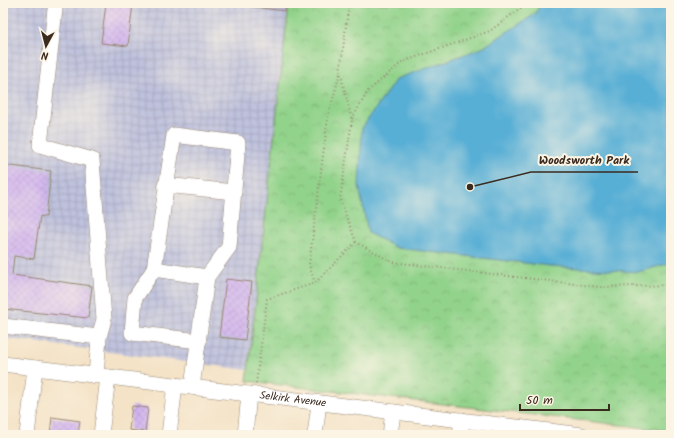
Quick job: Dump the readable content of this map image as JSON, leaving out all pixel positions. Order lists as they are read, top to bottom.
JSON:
{
  "streets": {
    "street": ["Selkirk Avenue"]
  },
  "places": ["Woodsworth Park"],
  "scale_bar": "50 m",
  "north": "bottom"
}
